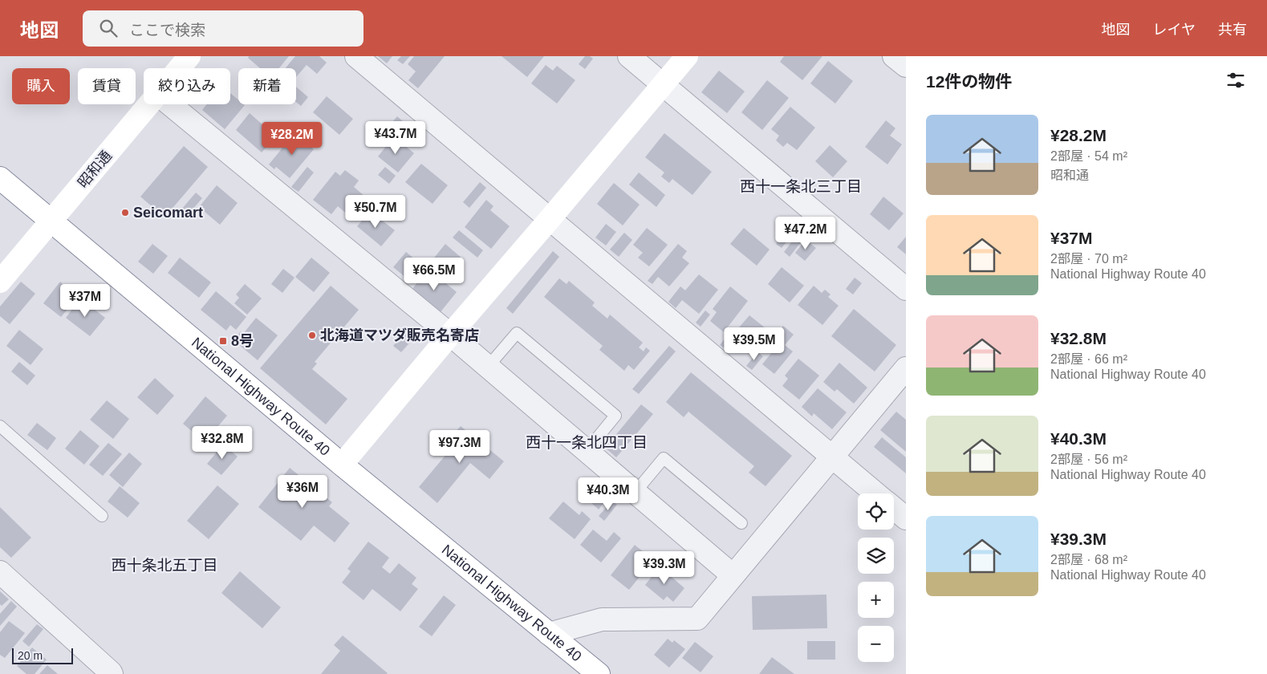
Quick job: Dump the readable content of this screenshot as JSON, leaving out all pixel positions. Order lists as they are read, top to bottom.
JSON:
{
  "streets": {
    "main road": ["昭和通", "National Highway Route 40"]
  },
  "crossings": [
    ["昭和通", "National Highway Route 40"]
  ],
  "districts": ["西十一条北三丁目", "西十一条北四丁目", "西十条北五丁目"],
  "places": {
    "other": ["Seicomart", "北海道マツダ販売名寄店"],
    "transit": ["8号"]
  },
  "scale_bar": "20 m",
  "page": {
    "header": "地図",
    "search": "ここで検索",
    "nav": ["地図", "レイヤ", "共有"],
    "heading": "12件の物件",
    "chip": [
      "購入",
      "賃貸",
      "絞り込み",
      "新着"
    ],
    "list": [
      {
        "name": "¥28.2M",
        "note": "2部屋 · 54 m² · 昭和通"
      },
      {
        "name": "¥37M",
        "note": "2部屋 · 70 m² · National Highway Route 40"
      },
      {
        "name": "¥32.8M",
        "note": "2部屋 · 66 m² · National Highway Route 40"
      },
      {
        "name": "¥40.3M",
        "note": "2部屋 · 56 m² · National Highway Route 40"
      },
      {
        "name": "¥39.3M",
        "note": "2部屋 · 68 m² · National Highway Route 40"
      }
    ],
    "price": [
      "¥43.7M",
      "¥28.2M",
      "¥50.7M",
      "¥47.2M",
      "¥66.5M",
      "¥37M",
      "¥39.5M",
      "¥32.8M",
      "¥97.3M",
      "¥36M",
      "¥40.3M",
      "¥39.3M"
    ],
    "map_buttons": ["+", "−"],
    "scale": "20 m"
  }
}
